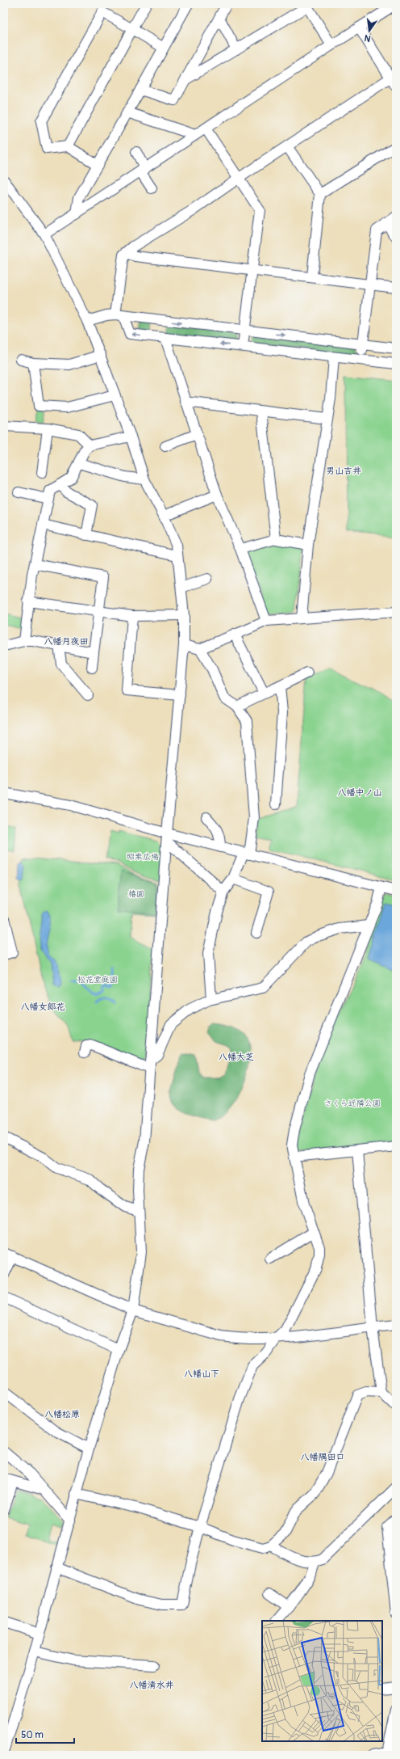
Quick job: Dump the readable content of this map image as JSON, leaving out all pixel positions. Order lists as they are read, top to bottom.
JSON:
{
  "districts": [
    "男山吉井",
    "八幡月夜田",
    "八幡中ノ山",
    "八幡女郎花",
    "八幡大芝",
    "八幡山下",
    "八幡松原",
    "八幡隅田口",
    "八幡清水井"
  ],
  "parks": [
    "昭乗広場",
    "椿園",
    "松花堂庭園",
    "さくら近隣公園"
  ],
  "scale_bar": "50 m",
  "north": "bottom"
}
